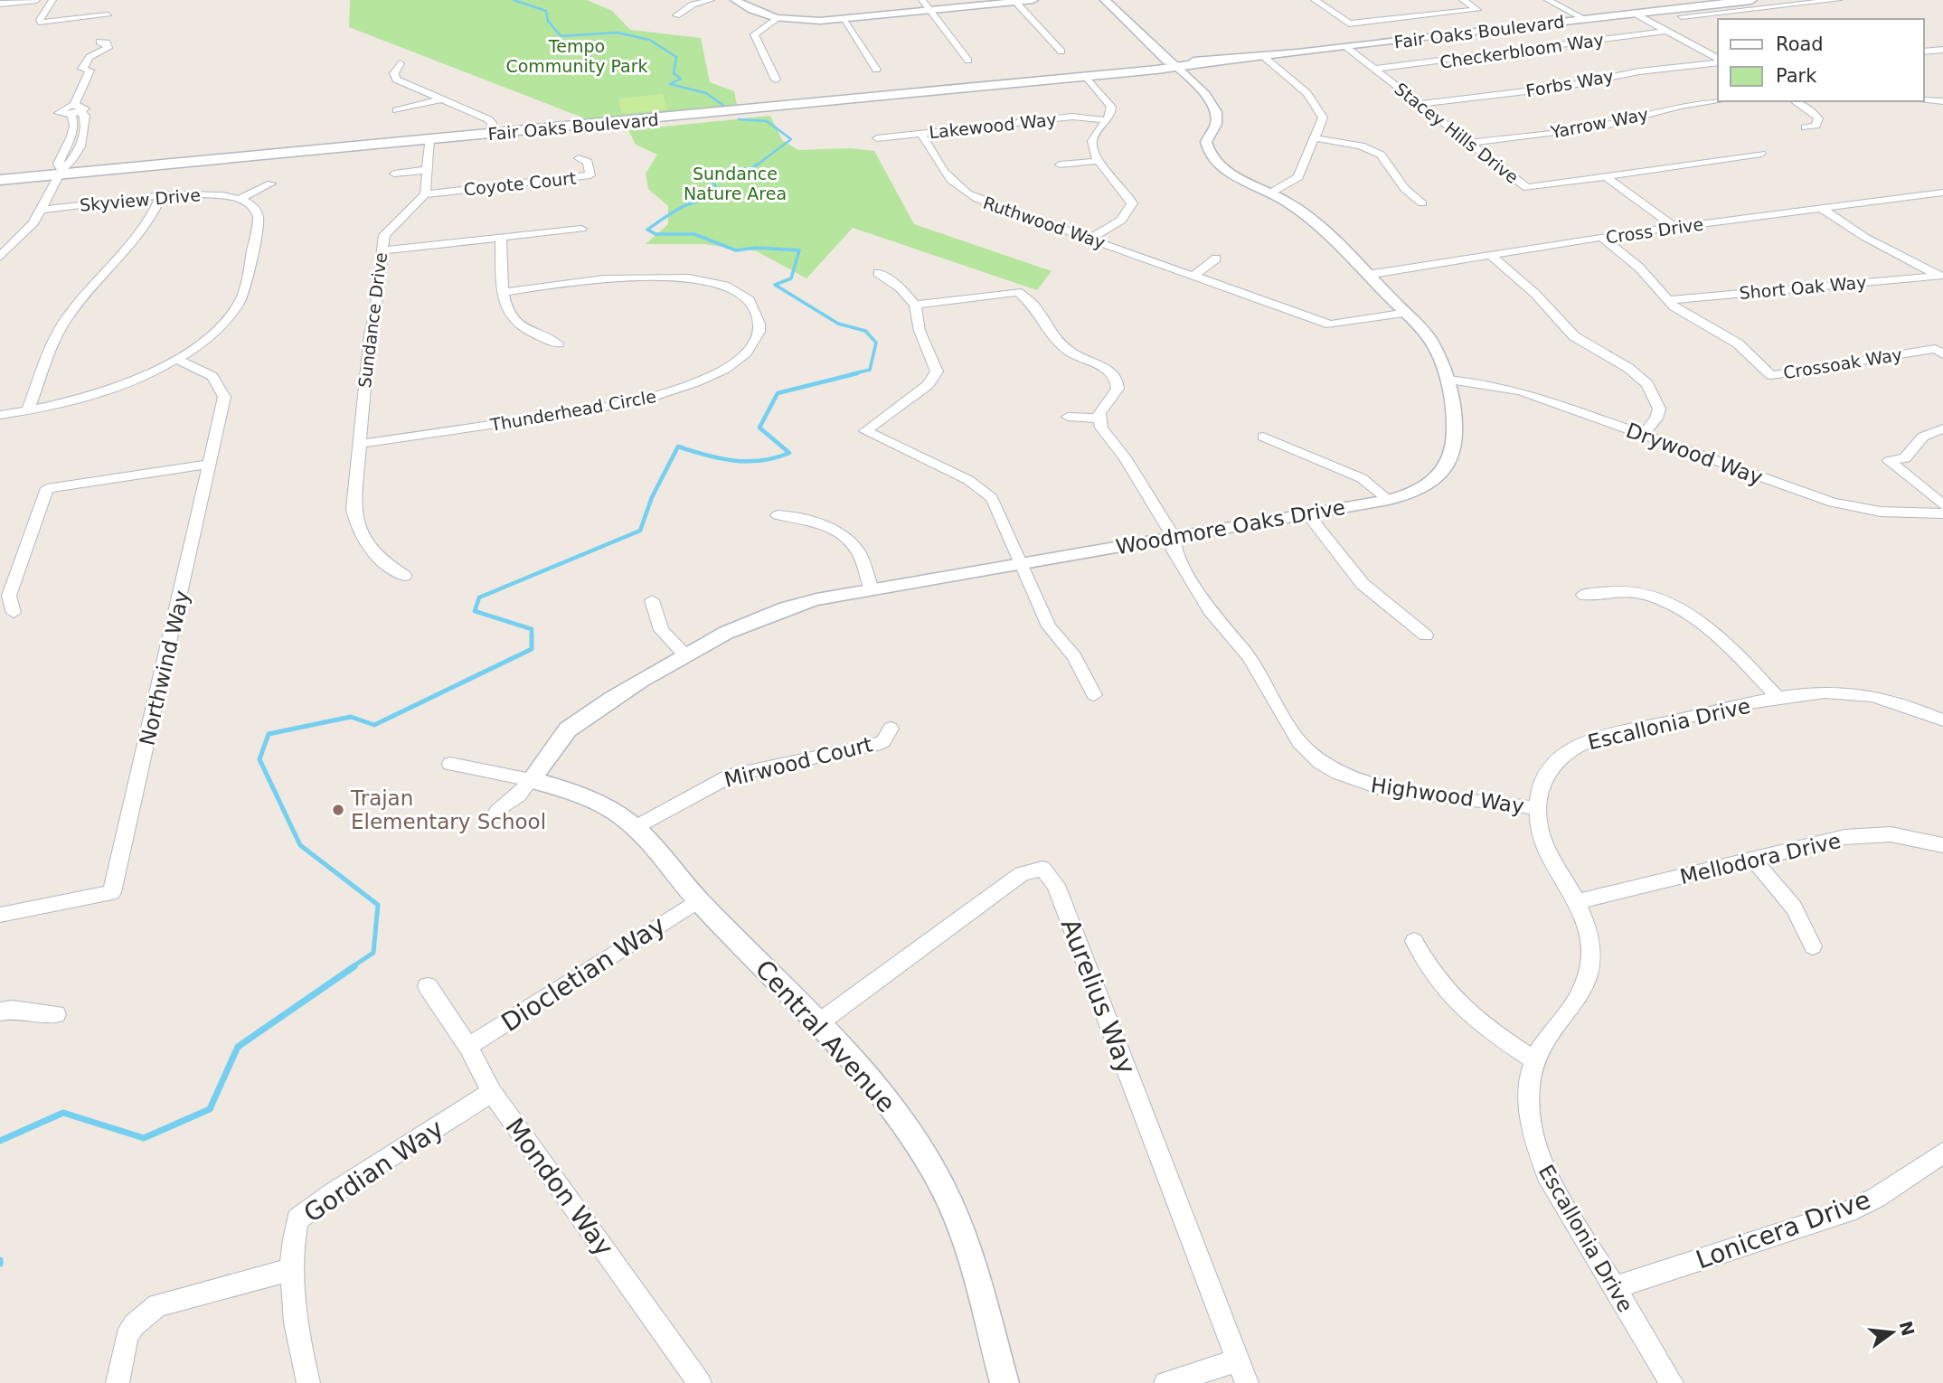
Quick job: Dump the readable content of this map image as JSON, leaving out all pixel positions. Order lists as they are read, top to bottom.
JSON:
{
  "streets": {
    "main road": ["Fair Oaks Boulevard"],
    "street": [
      "Checkerbloom Way",
      "Forbs Way",
      "Yarrow Way",
      "Lakewood Way",
      "Stacey Hills Drive",
      "Coyote Court",
      "Skyview Drive",
      "Ruthwood Way",
      "Cross Drive",
      "Short Oak Way",
      "Sundance Drive",
      "Crossoak Way",
      "Thunderhead Circle",
      "Drywood Way",
      "Woodmore Oaks Drive",
      "Northwind Way",
      "Escallonia Drive",
      "Mirwood Court",
      "Highwood Way",
      "Mellodora Drive",
      "Diocletian Way",
      "Aurelius Way",
      "Central Avenue",
      "Gordian Way",
      "Mondon Way",
      "Lonicera Drive"
    ]
  },
  "crossings": [
    ["Fair Oaks Boulevard", "Stacey Hills Drive"],
    ["Fair Oaks Boulevard", "Woodmore Oaks Drive"],
    ["Checkerbloom Way", "Stacey Hills Drive"],
    ["Forbs Way", "Stacey Hills Drive"],
    ["Yarrow Way", "Stacey Hills Drive"],
    ["Lakewood Way", "Ruthwood Way"],
    ["Coyote Court", "Sundance Drive"],
    ["Ruthwood Way", "Woodmore Oaks Drive"],
    ["Cross Drive", "Crossoak Way"],
    ["Cross Drive", "Woodmore Oaks Drive"],
    ["Short Oak Way", "Crossoak Way"],
    ["Sundance Drive", "Thunderhead Circle"],
    ["Drywood Way", "Woodmore Oaks Drive"],
    ["Woodmore Oaks Drive", "Highwood Way"],
    ["Woodmore Oaks Drive", "Central Avenue"],
    ["Escallonia Drive", "Highwood Way"],
    ["Escallonia Drive", "Mellodora Drive"],
    ["Escallonia Drive", "Lonicera Drive"],
    ["Mirwood Court", "Central Avenue"],
    ["Diocletian Way", "Central Avenue"],
    ["Diocletian Way", "Mondon Way"],
    ["Aurelius Way", "Central Avenue"],
    ["Gordian Way", "Mondon Way"]
  ],
  "parks": ["Tempo Community Park", "Sundance Nature Area"],
  "places": ["Trajan Elementary School"],
  "legend": ["Road", "Park"],
  "north": "right"
}
